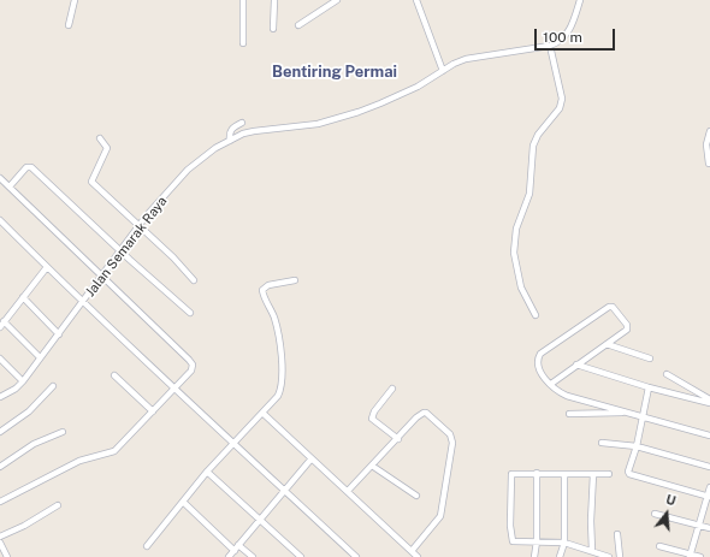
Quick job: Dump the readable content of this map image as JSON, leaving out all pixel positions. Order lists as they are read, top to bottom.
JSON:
{
  "streets": {
    "street": ["Jalan Semarak Raya"]
  },
  "districts": ["Bentiring Permai"],
  "scale_bar": "100 m",
  "north": "top"
}
